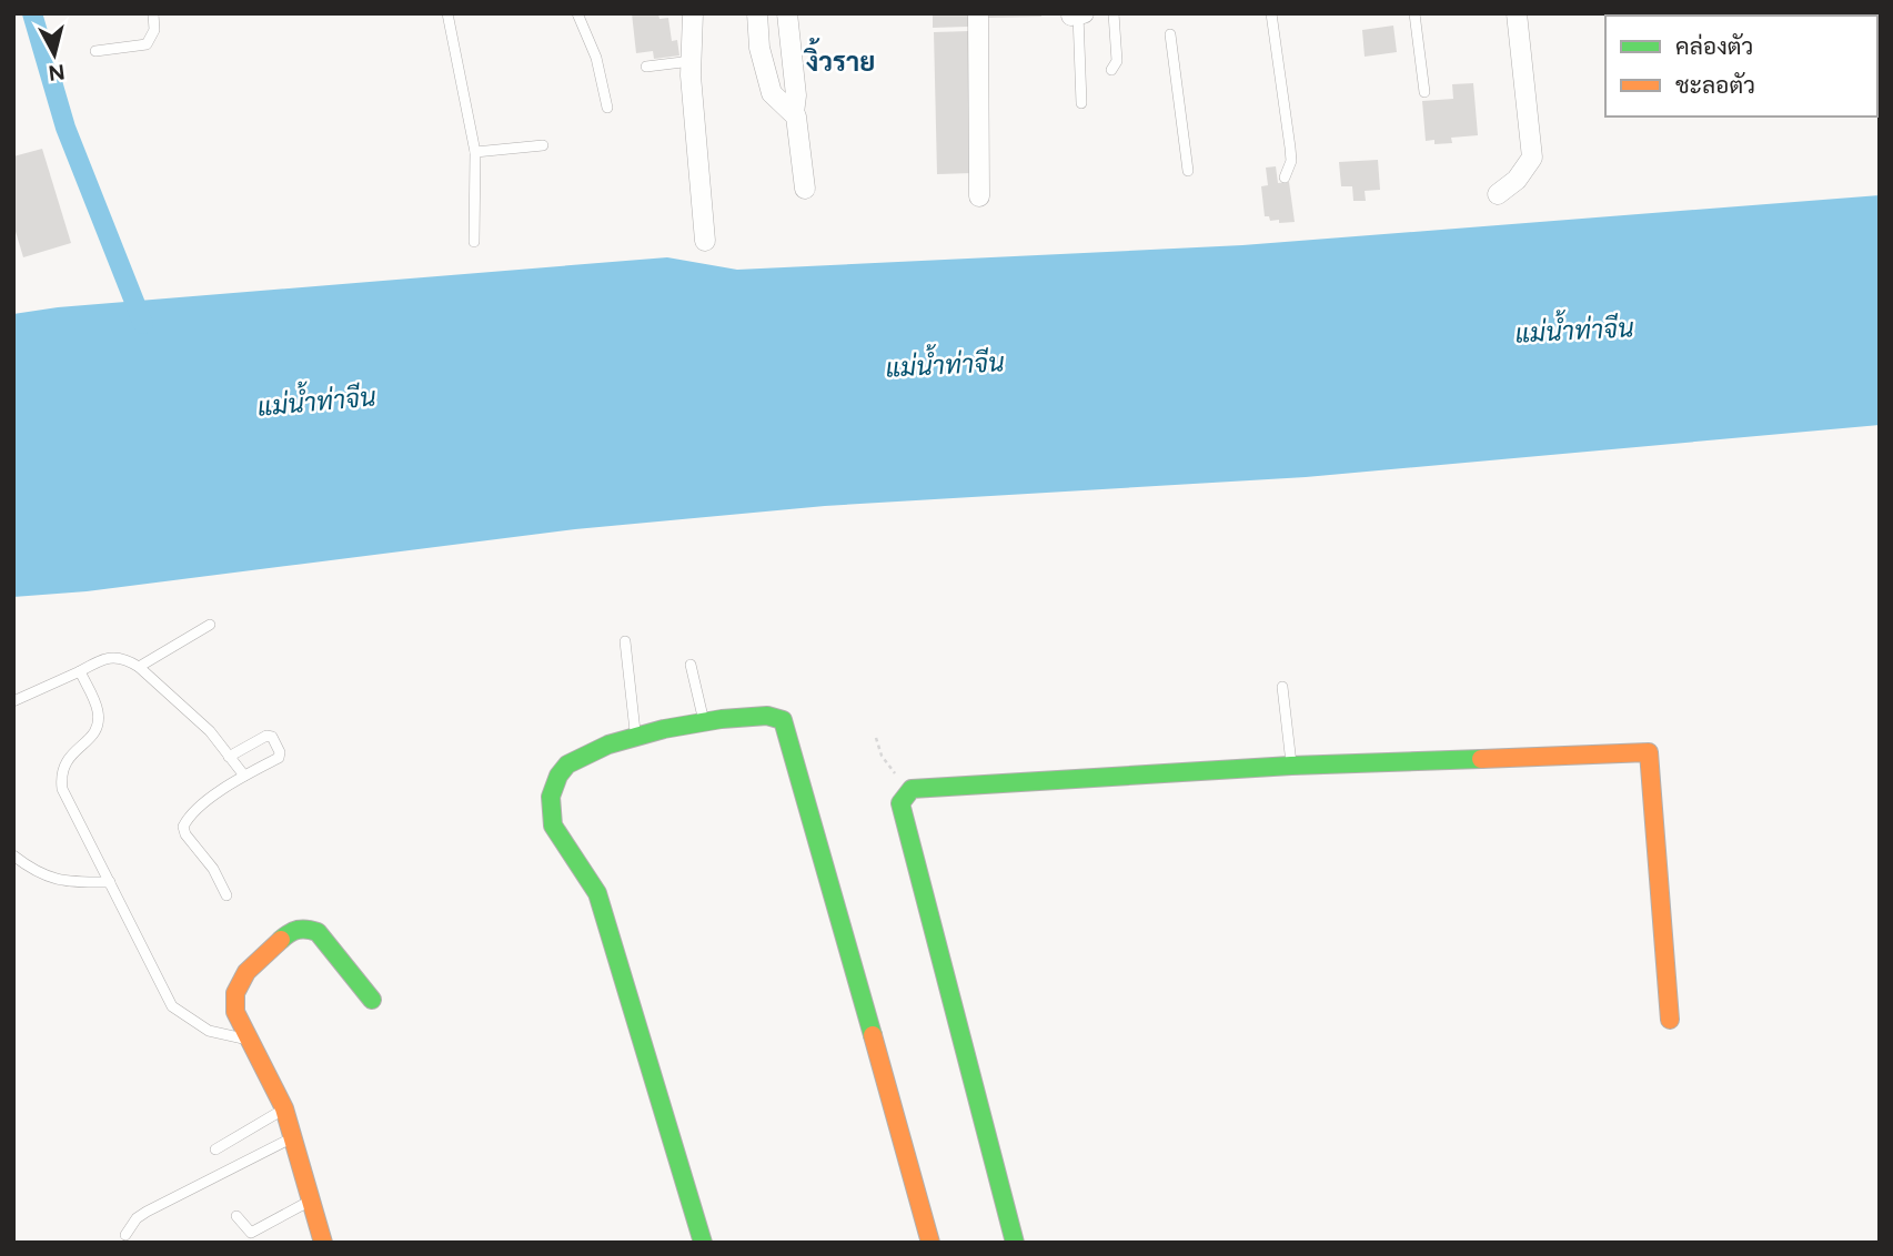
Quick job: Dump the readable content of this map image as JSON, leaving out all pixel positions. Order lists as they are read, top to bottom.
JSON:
{
  "districts": ["งิ้วราย"],
  "water": ["แม่น้ำท่าจีน"],
  "legend": ["คล่องตัว", "ชะลอตัว"],
  "north": "bottom"
}
